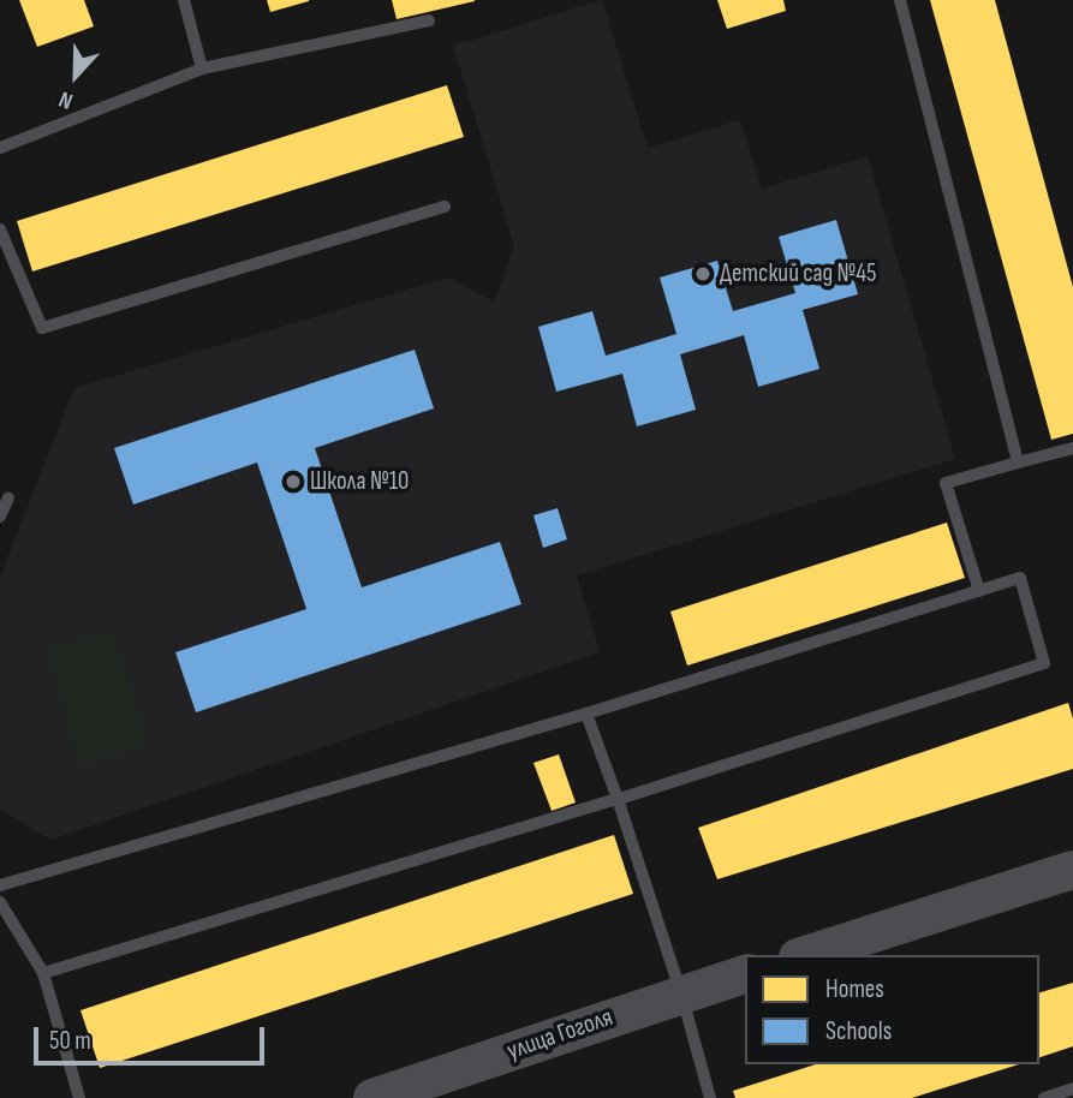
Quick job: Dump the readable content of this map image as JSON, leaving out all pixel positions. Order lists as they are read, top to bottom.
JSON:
{
  "streets": {
    "main road": ["улица Гоголя"]
  },
  "places": ["Детский сад №45", "Школа №10"],
  "legend": ["Homes", "Schools"],
  "scale_bar": "50 m",
  "north": "bottom"
}
